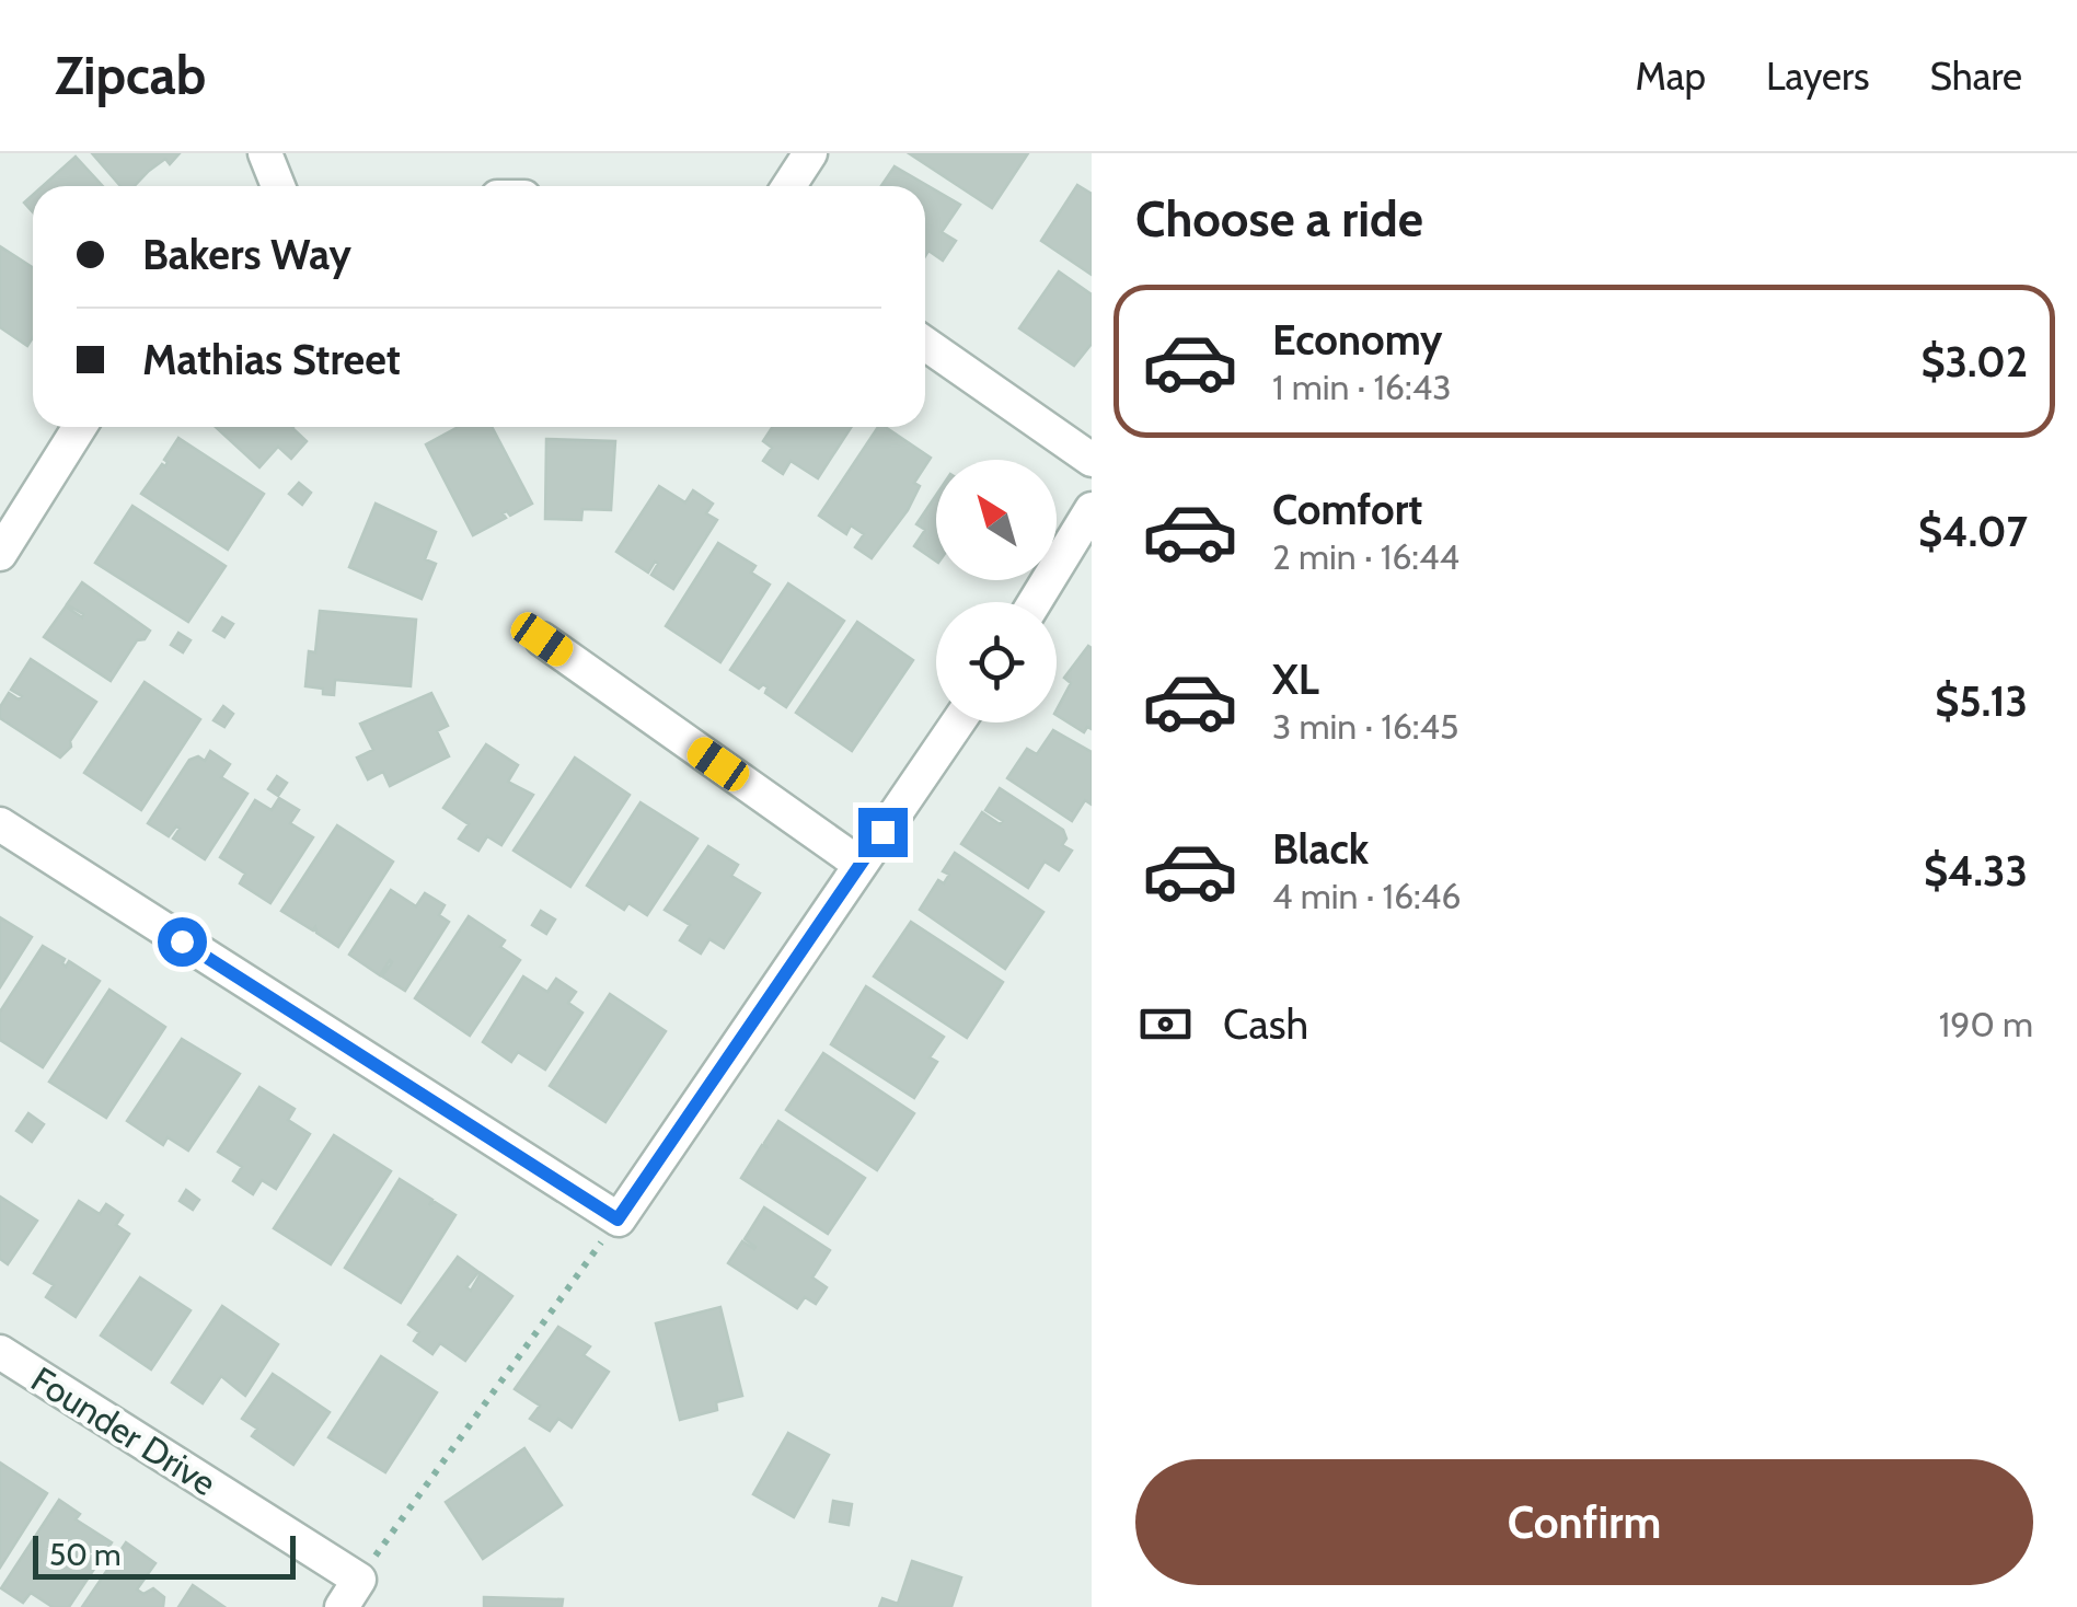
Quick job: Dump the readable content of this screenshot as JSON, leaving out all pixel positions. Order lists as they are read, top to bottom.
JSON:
{
  "streets": {
    "street": ["Founder Drive"]
  },
  "scale_bar": "50 m",
  "north": "top left",
  "page": {
    "header": "Zipcab",
    "nav": ["Map", "Layers", "Share"],
    "heading": "Choose a ride",
    "banner": ["Bakers Way", "Mathias Street"],
    "list": [
      {
        "name": "Economy",
        "note": "1 min · 16:43",
        "value": "$3.02"
      },
      {
        "name": "Comfort",
        "note": "2 min · 16:44",
        "value": "$4.07"
      },
      {
        "name": "XL",
        "note": "3 min · 16:45",
        "value": "$5.13"
      },
      {
        "name": "Black",
        "note": "4 min · 16:46",
        "value": "$4.33"
      }
    ],
    "pay": ["Cash", "190 m"],
    "buttons": "Confirm",
    "scale": "50 m"
  }
}
